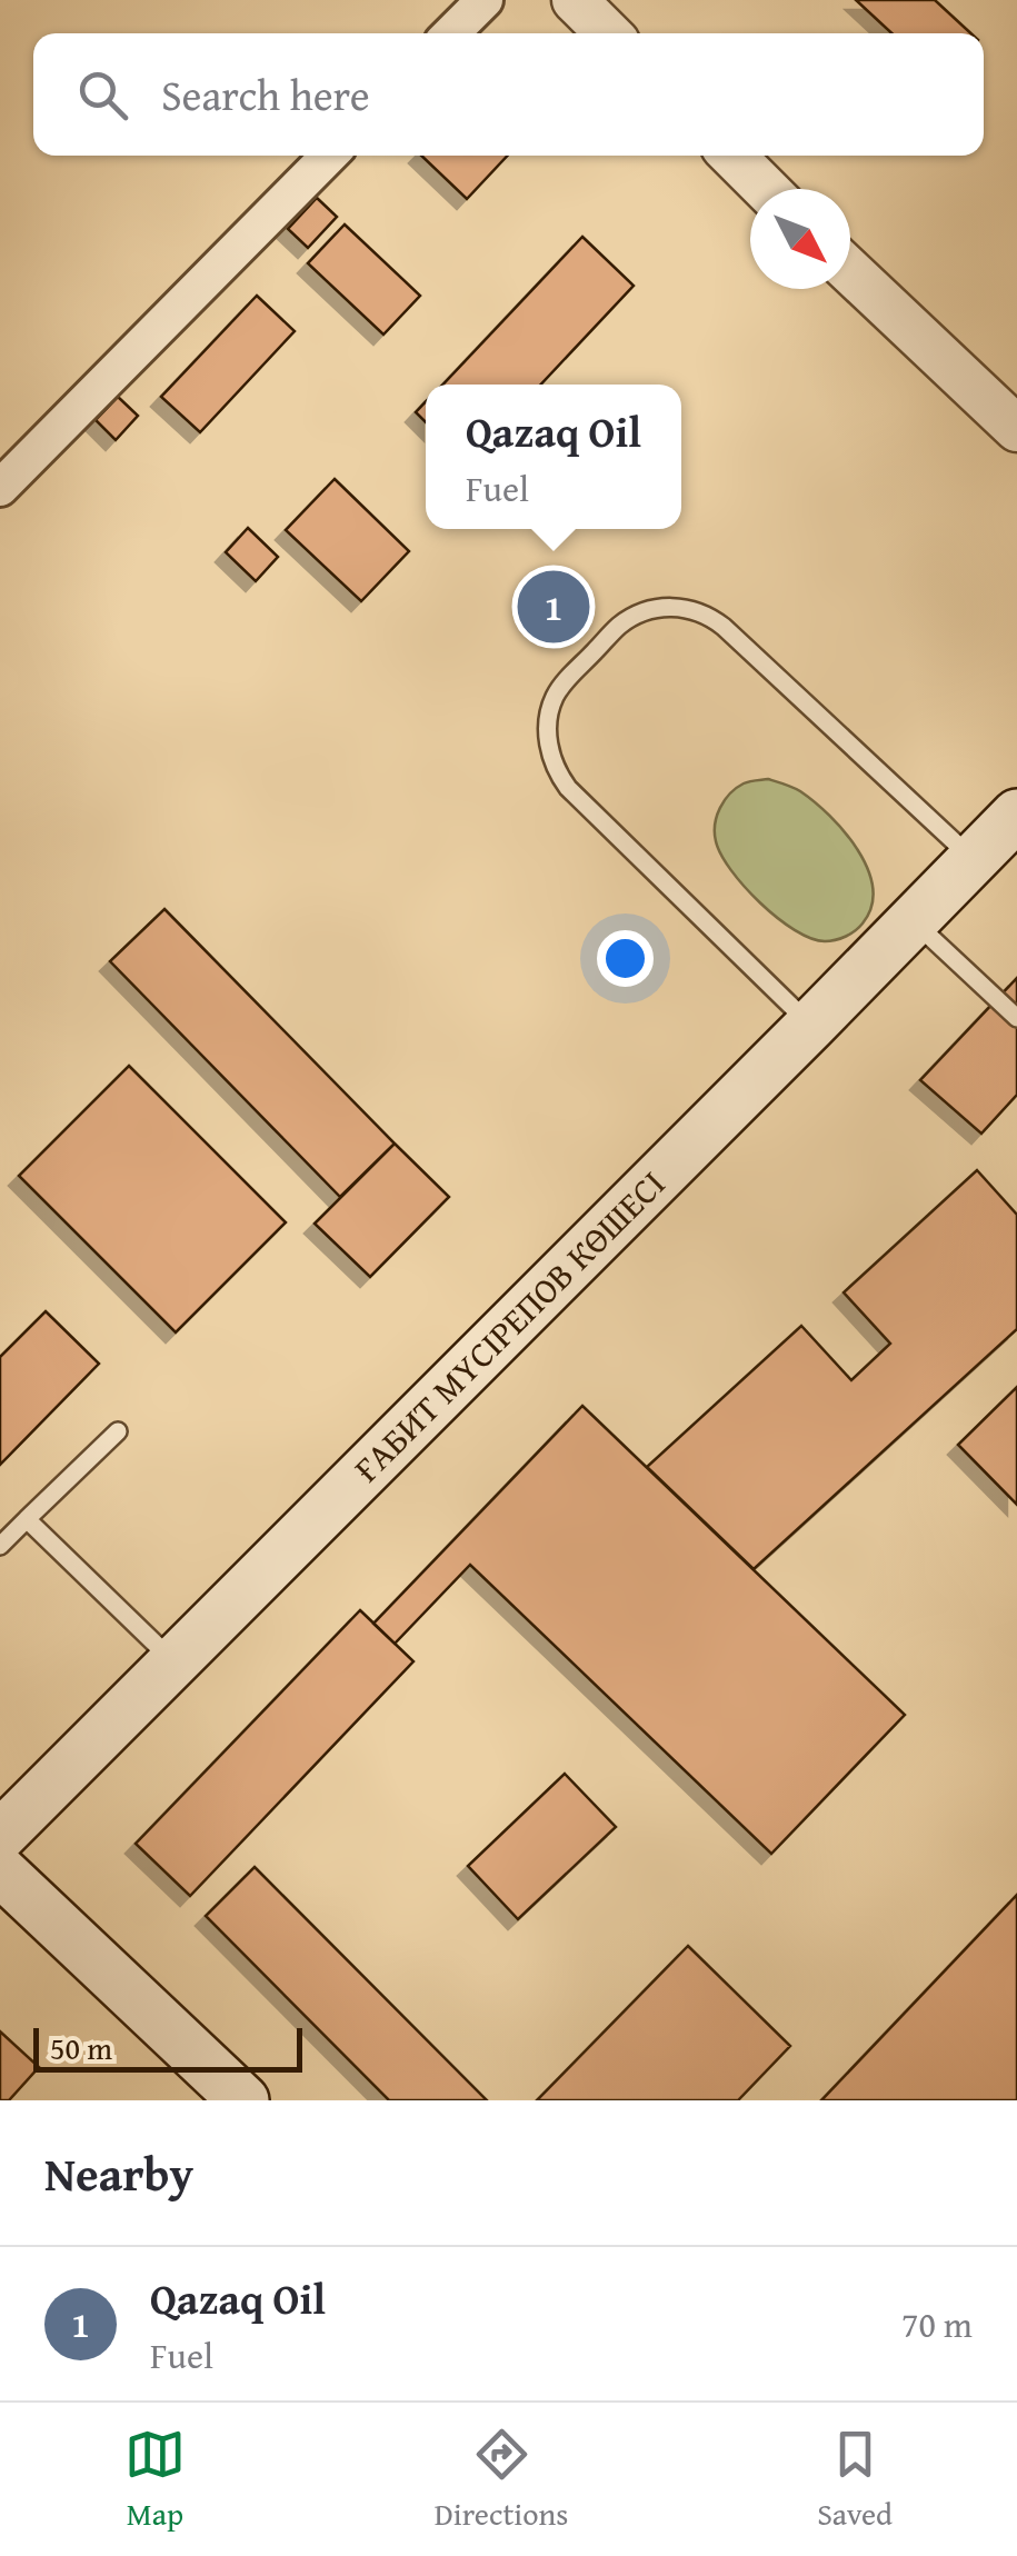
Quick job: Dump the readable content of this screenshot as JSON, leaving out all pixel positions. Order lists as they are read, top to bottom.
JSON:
{
  "streets": {
    "main road": ["ҒАБИТ МҮСІРЕПОВ КӨШЕСІ"]
  },
  "scale_bar": "50 m",
  "north": "bottom right",
  "page": {
    "search": "Search here",
    "popup": ["Qazaq Oil", "Fuel"],
    "pins": "1",
    "scale": "50 m",
    "heading": "Nearby",
    "list": [
      {
        "mark": "1",
        "name": "Qazaq Oil",
        "note": "Fuel",
        "value": "70 m"
      }
    ],
    "nav": ["Map", "Directions", "Saved"]
  }
}
